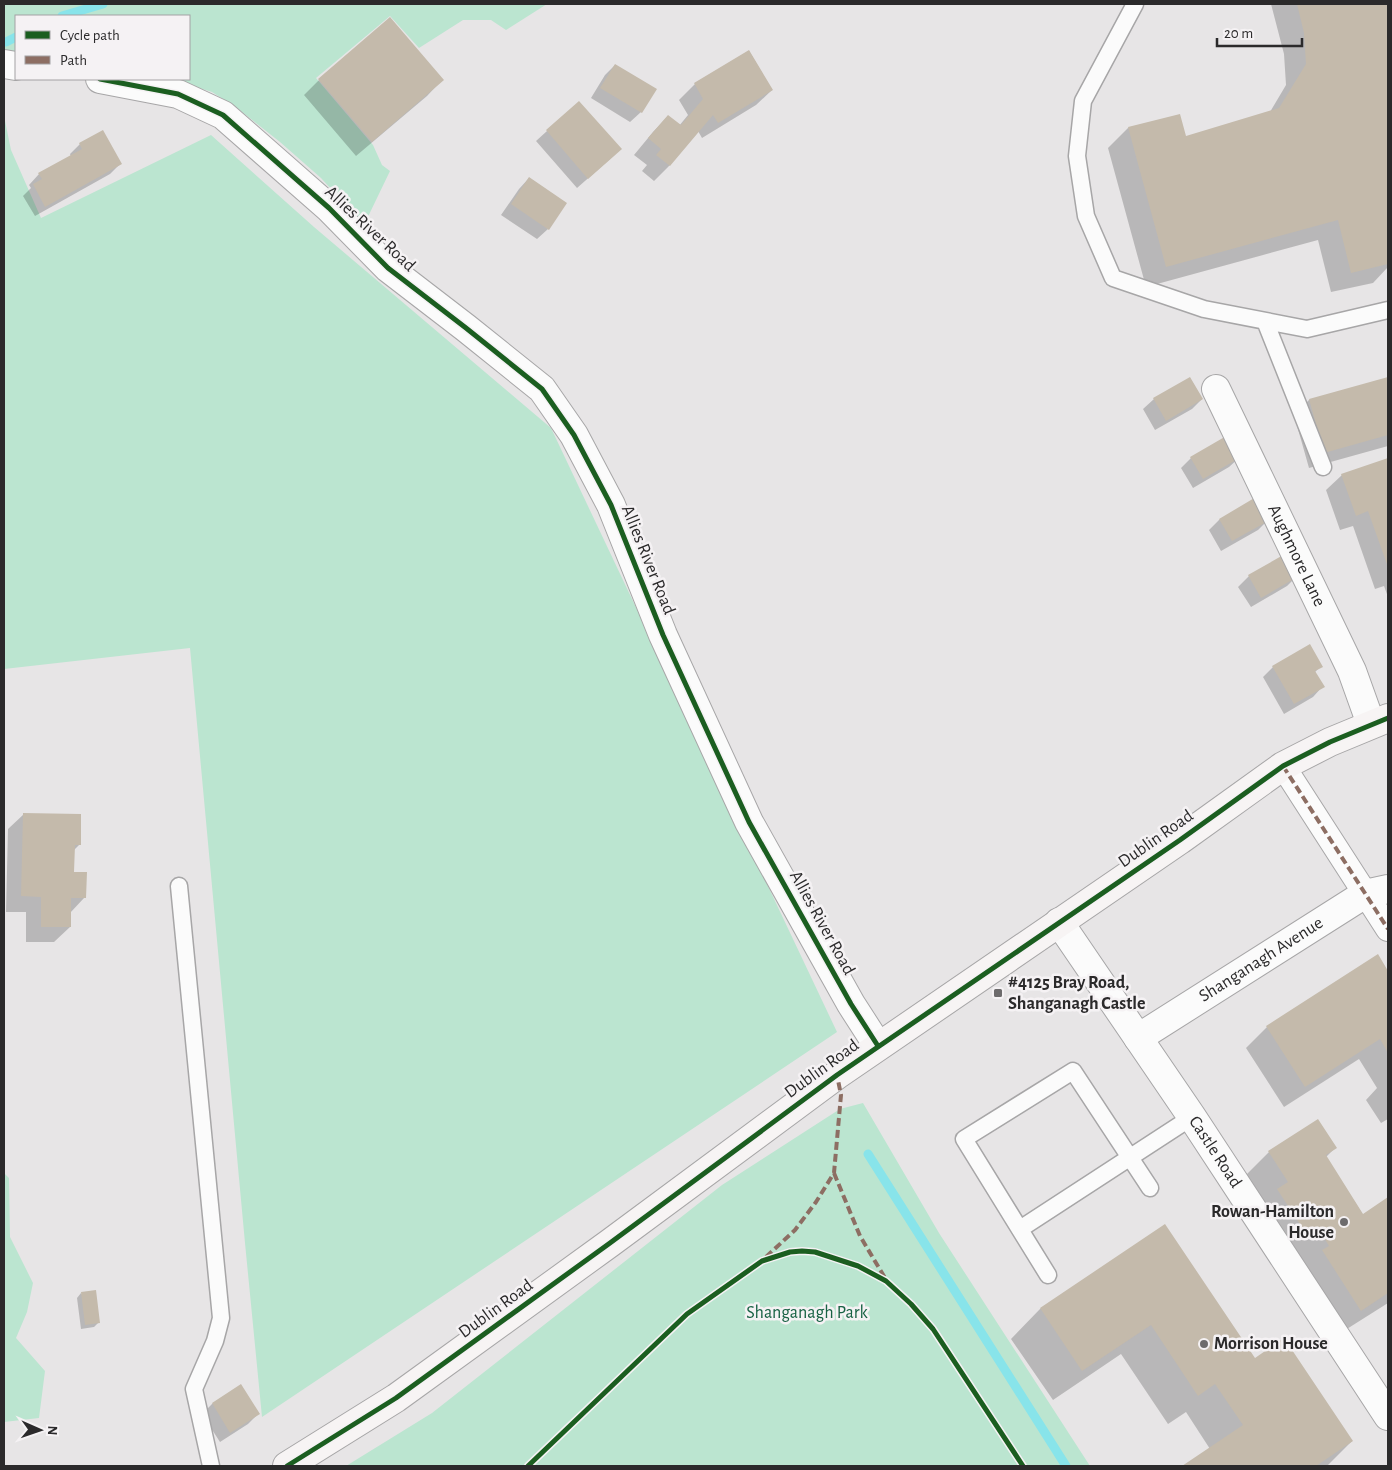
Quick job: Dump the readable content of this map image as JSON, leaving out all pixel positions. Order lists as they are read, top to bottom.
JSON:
{
  "streets": {
    "main road": ["Dublin Road"],
    "street": [
      "Allies River Road",
      "Aughmore Lane",
      "Shanganagh Avenue",
      "Castle Road"
    ]
  },
  "crossings": [
    ["Allies River Road", "Dublin Road"],
    ["Aughmore Lane", "Dublin Road"],
    ["Dublin Road", "Castle Road"],
    ["Shanganagh Avenue", "Castle Road"]
  ],
  "parks": ["Shanganagh Park"],
  "places": {
    "transit": ["#4125 Bray Road, Shanganagh Castle"],
    "other": ["Rowan-Hamilton House", "Morrison House"]
  },
  "legend": ["Cycle path", "Path"],
  "scale_bar": "20 m",
  "north": "right"
}
